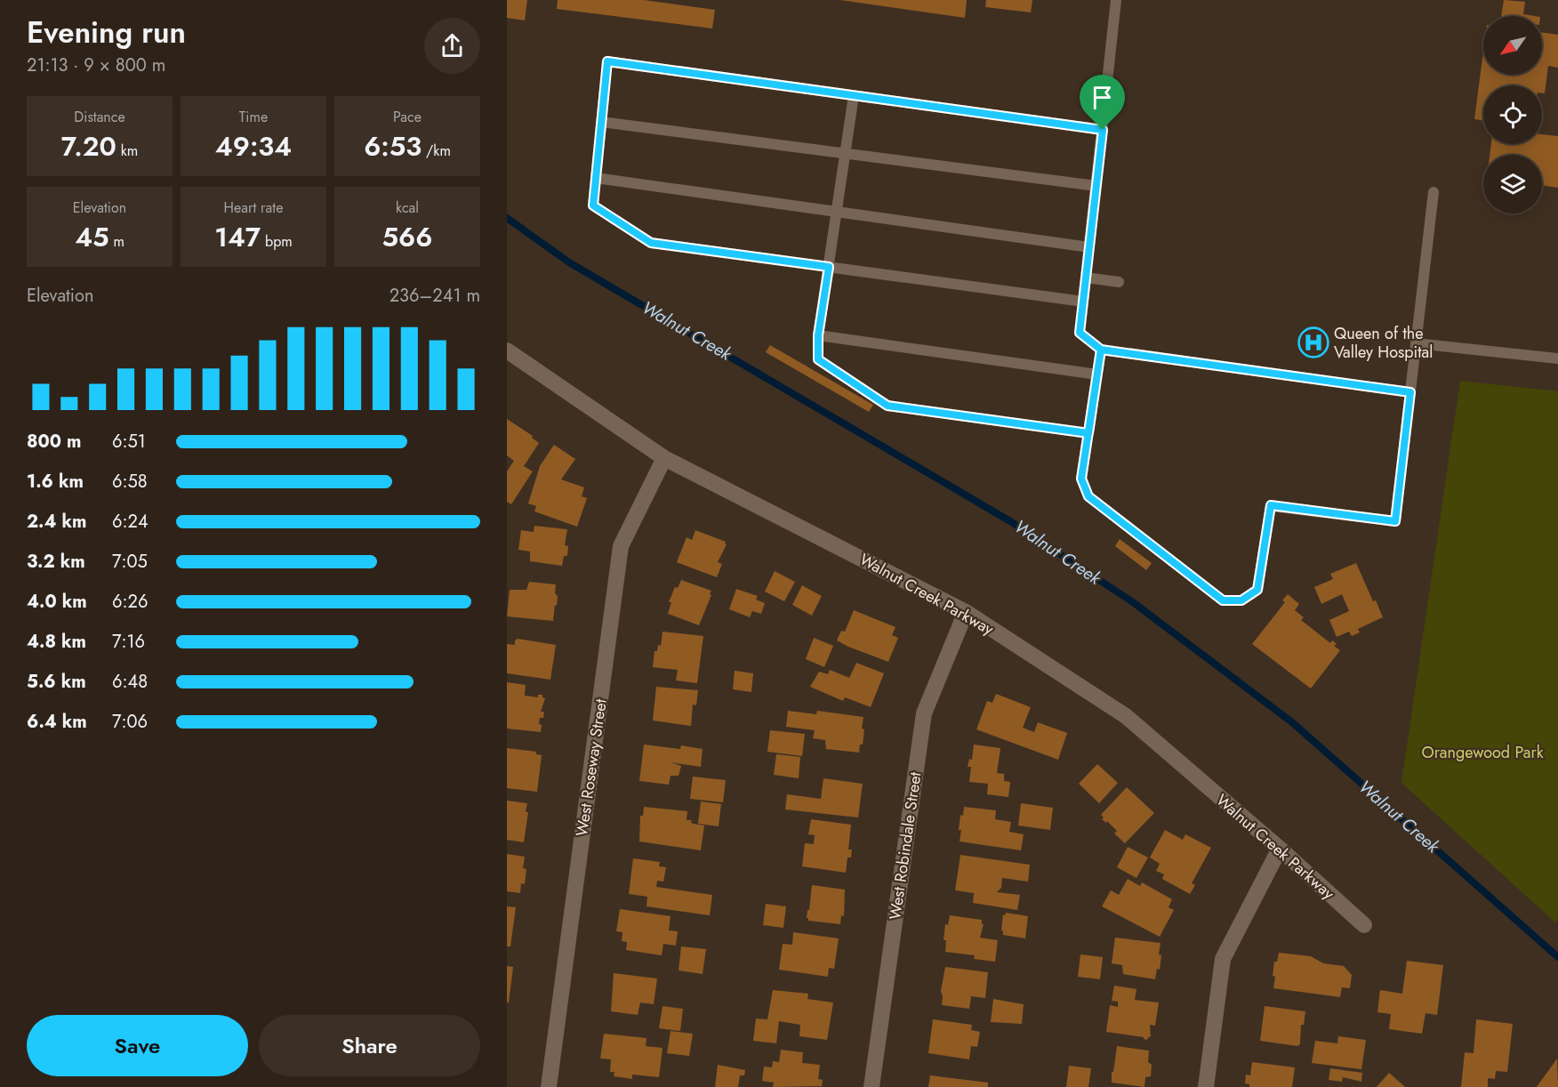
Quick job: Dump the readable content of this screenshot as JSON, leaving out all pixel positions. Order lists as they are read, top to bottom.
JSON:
{
  "streets": {
    "street": ["Walnut Creek Parkway", "West Roseway Street", "West Robindale Street"]
  },
  "crossings": [
    ["Walnut Creek Parkway", "West Roseway Street"],
    ["Walnut Creek Parkway", "West Robindale Street"]
  ],
  "water": ["Walnut Creek"],
  "parks": ["Orangewood Park"],
  "places": {
    "hospital": ["Queen of the Valley Hospital"]
  },
  "north": "bottom left",
  "page": {
    "heading": ["Evening run", "21:13 · 9 × 800 m"],
    "stats": [
      ["Distance", "7.20 km"],
      ["Time", "49:34"],
      ["Pace", "6:53 /km"],
      ["Elevation", "45 m"],
      ["Heart rate", "147 bpm"],
      ["kcal", "566"]
    ],
    "chart": ["Elevation", "236–241 m"],
    "list": [
      {
        "name": "800 m",
        "note": "6:51"
      },
      {
        "name": "1.6 km",
        "note": "6:58"
      },
      {
        "name": "2.4 km",
        "note": "6:24"
      },
      {
        "name": "3.2 km",
        "note": "7:05"
      },
      {
        "name": "4.0 km",
        "note": "6:26"
      },
      {
        "name": "4.8 km",
        "note": "7:16"
      },
      {
        "name": "5.6 km",
        "note": "6:48"
      },
      {
        "name": "6.4 km",
        "note": "7:06"
      }
    ],
    "buttons": ["Save", "Share"]
  }
}
